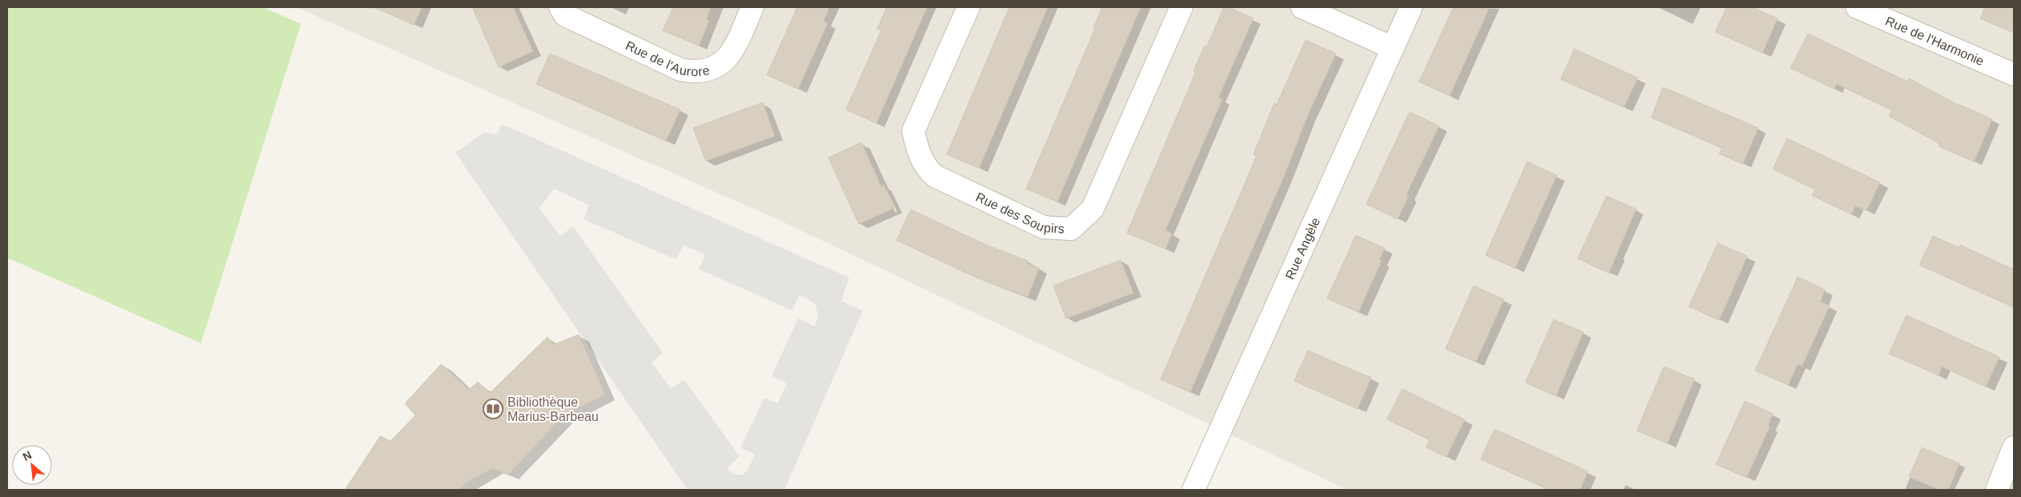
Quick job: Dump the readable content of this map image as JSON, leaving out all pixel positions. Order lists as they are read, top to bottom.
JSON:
{
  "streets": {
    "street": [
      "Rue de l'Harmonie",
      "Rue de l'Aurore",
      "Rue des Soupirs",
      "Rue Angèle"
    ]
  },
  "places": {
    "library": ["Bibliothèque Marius-Barbeau"]
  },
  "north": "top left"
}
